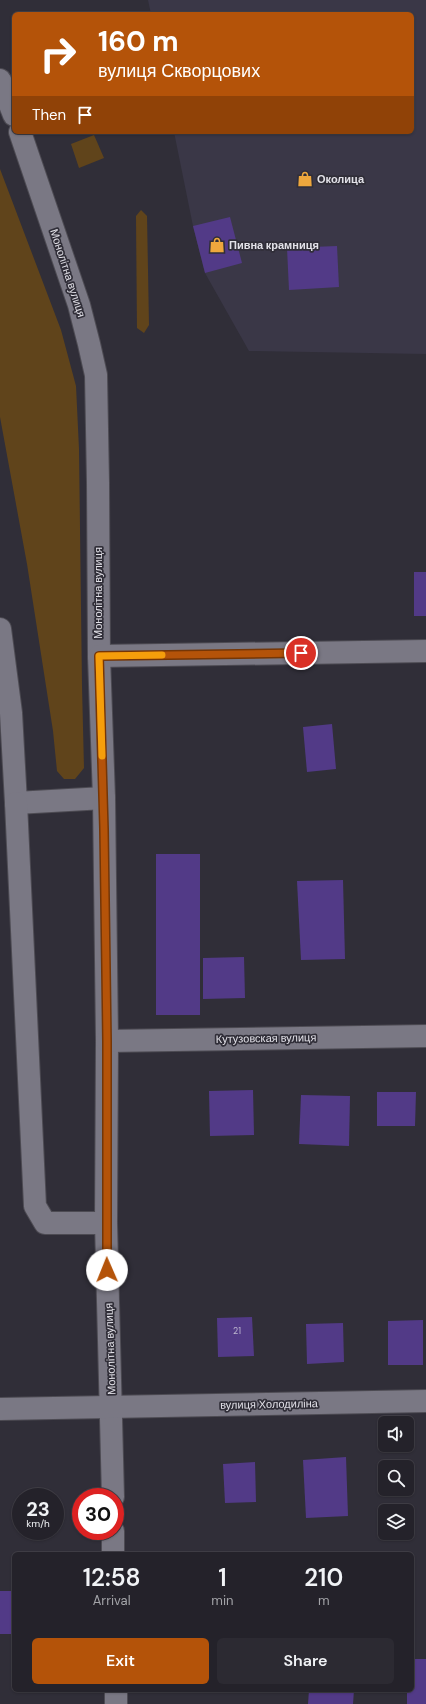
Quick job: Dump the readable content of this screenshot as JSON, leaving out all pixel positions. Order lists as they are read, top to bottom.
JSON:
{
  "streets": {
    "street": ["Монолітна вулиця", "Кутузовская вулиця", "вулиця Холодиліна"]
  },
  "crossings": [
    ["Монолітна вулиця", "Кутузовская вулиця"],
    ["Монолітна вулиця", "вулиця Холодиліна"]
  ],
  "places": {
    "shop": ["Околица", "Пивна крамниця"]
  },
  "house_numbers": ["21"],
  "page": {
    "turn": ["160 m", "вулиця Скворцових"],
    "then": "Then",
    "speed": "23 km/h",
    "limit": "30",
    "eta": [
      "12:58",
      "Arrival",
      "1",
      "min",
      "210",
      "m"
    ],
    "buttons": ["Exit", "Share"]
  }
}
